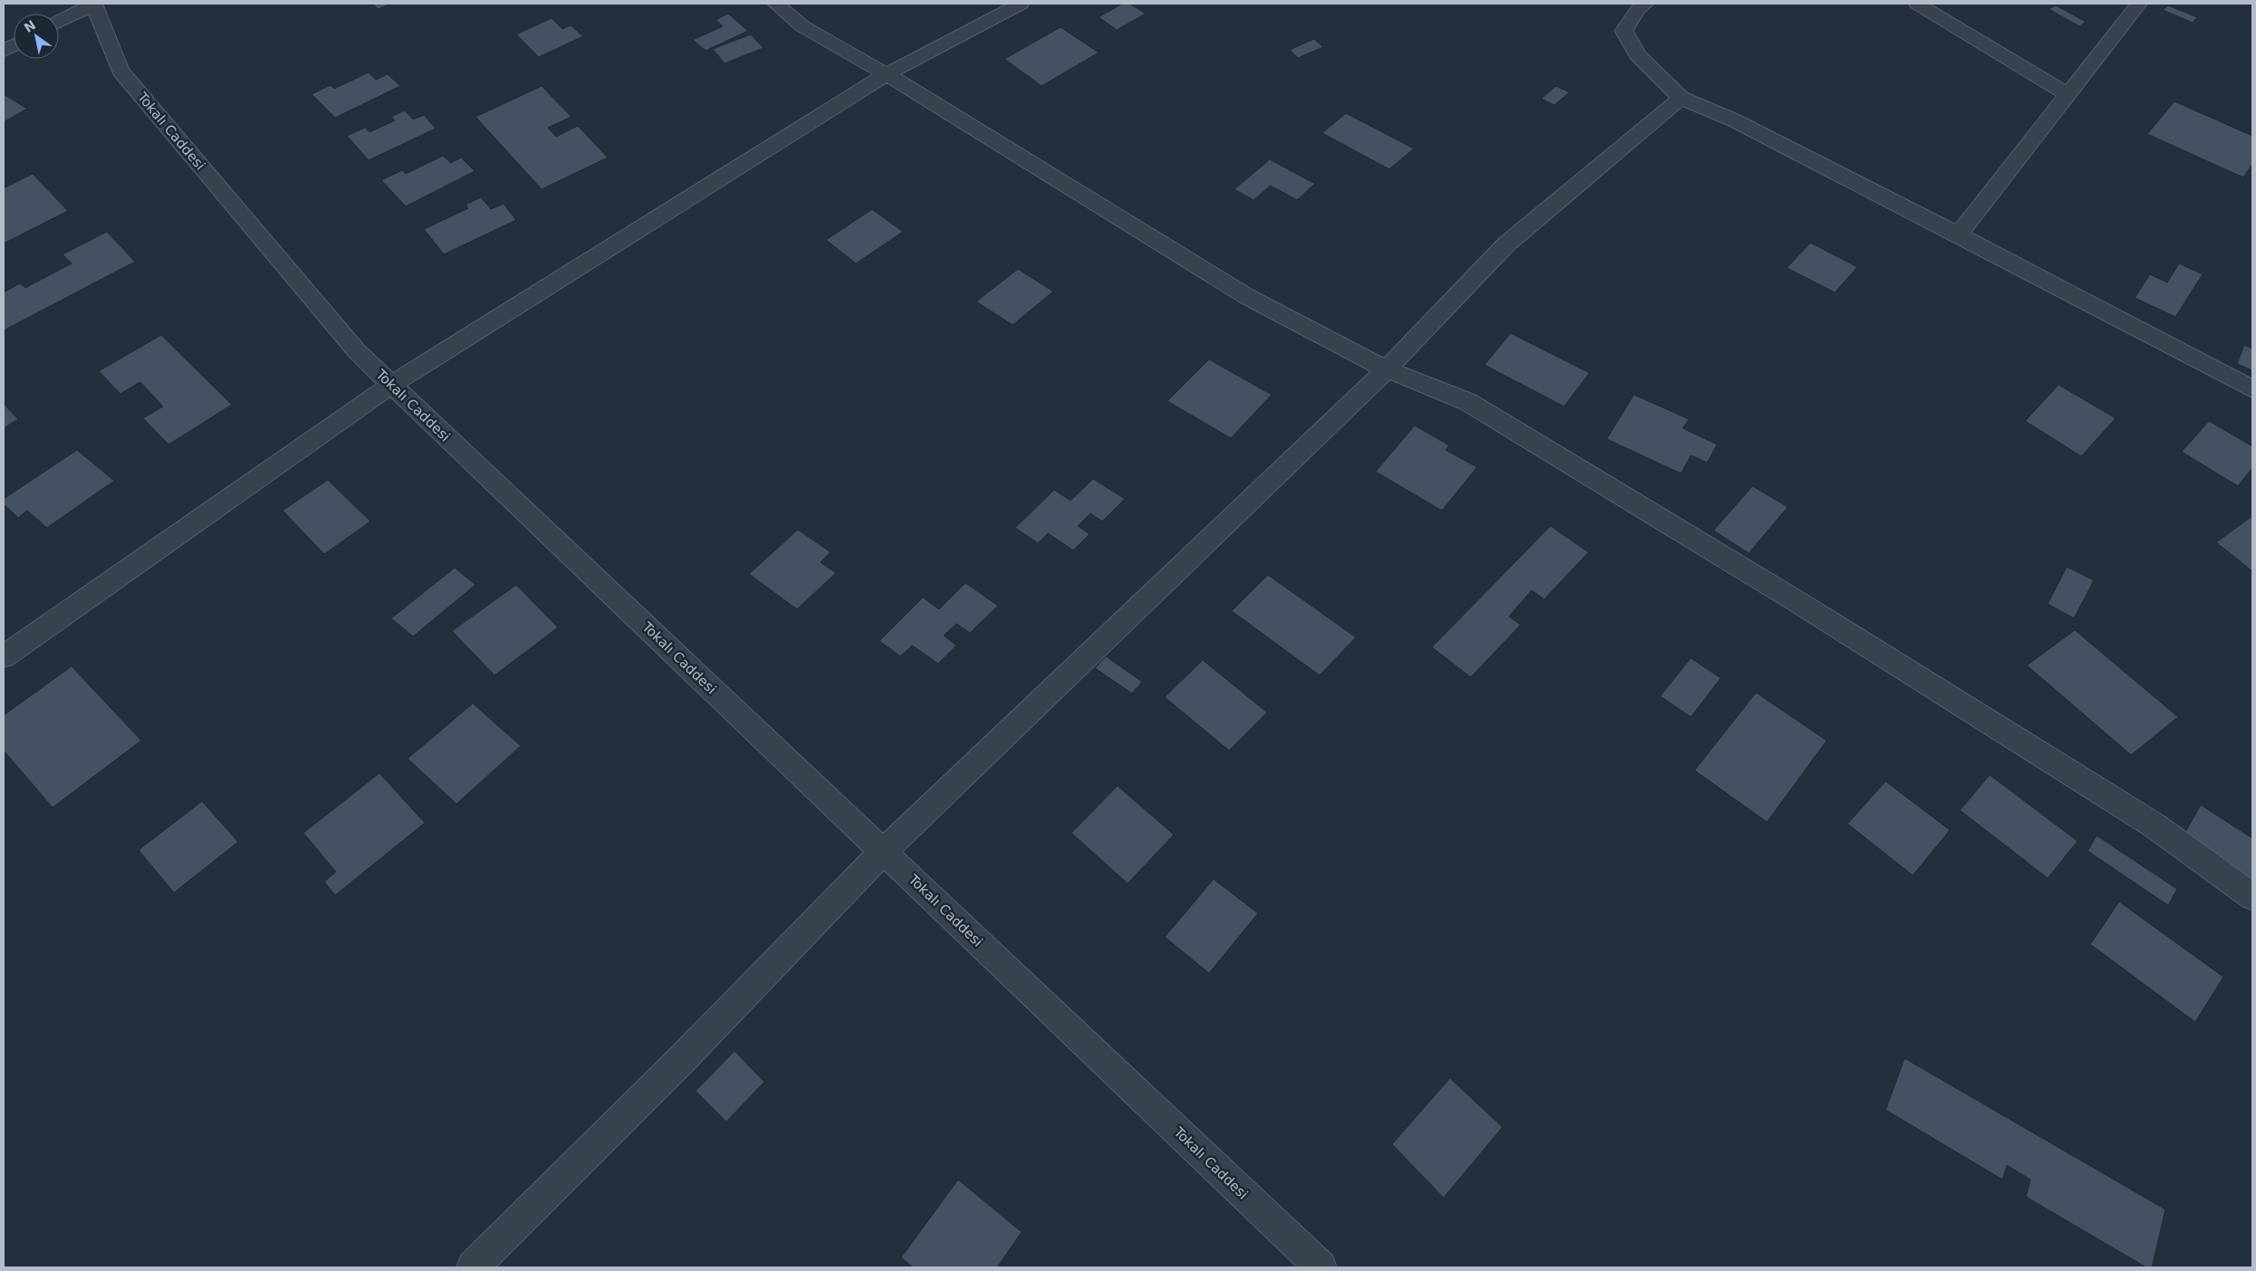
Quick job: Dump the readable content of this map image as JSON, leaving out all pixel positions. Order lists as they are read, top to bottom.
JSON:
{
  "streets": {
    "street": ["Tokalı Caddesi"]
  },
  "north": "top left"
}
